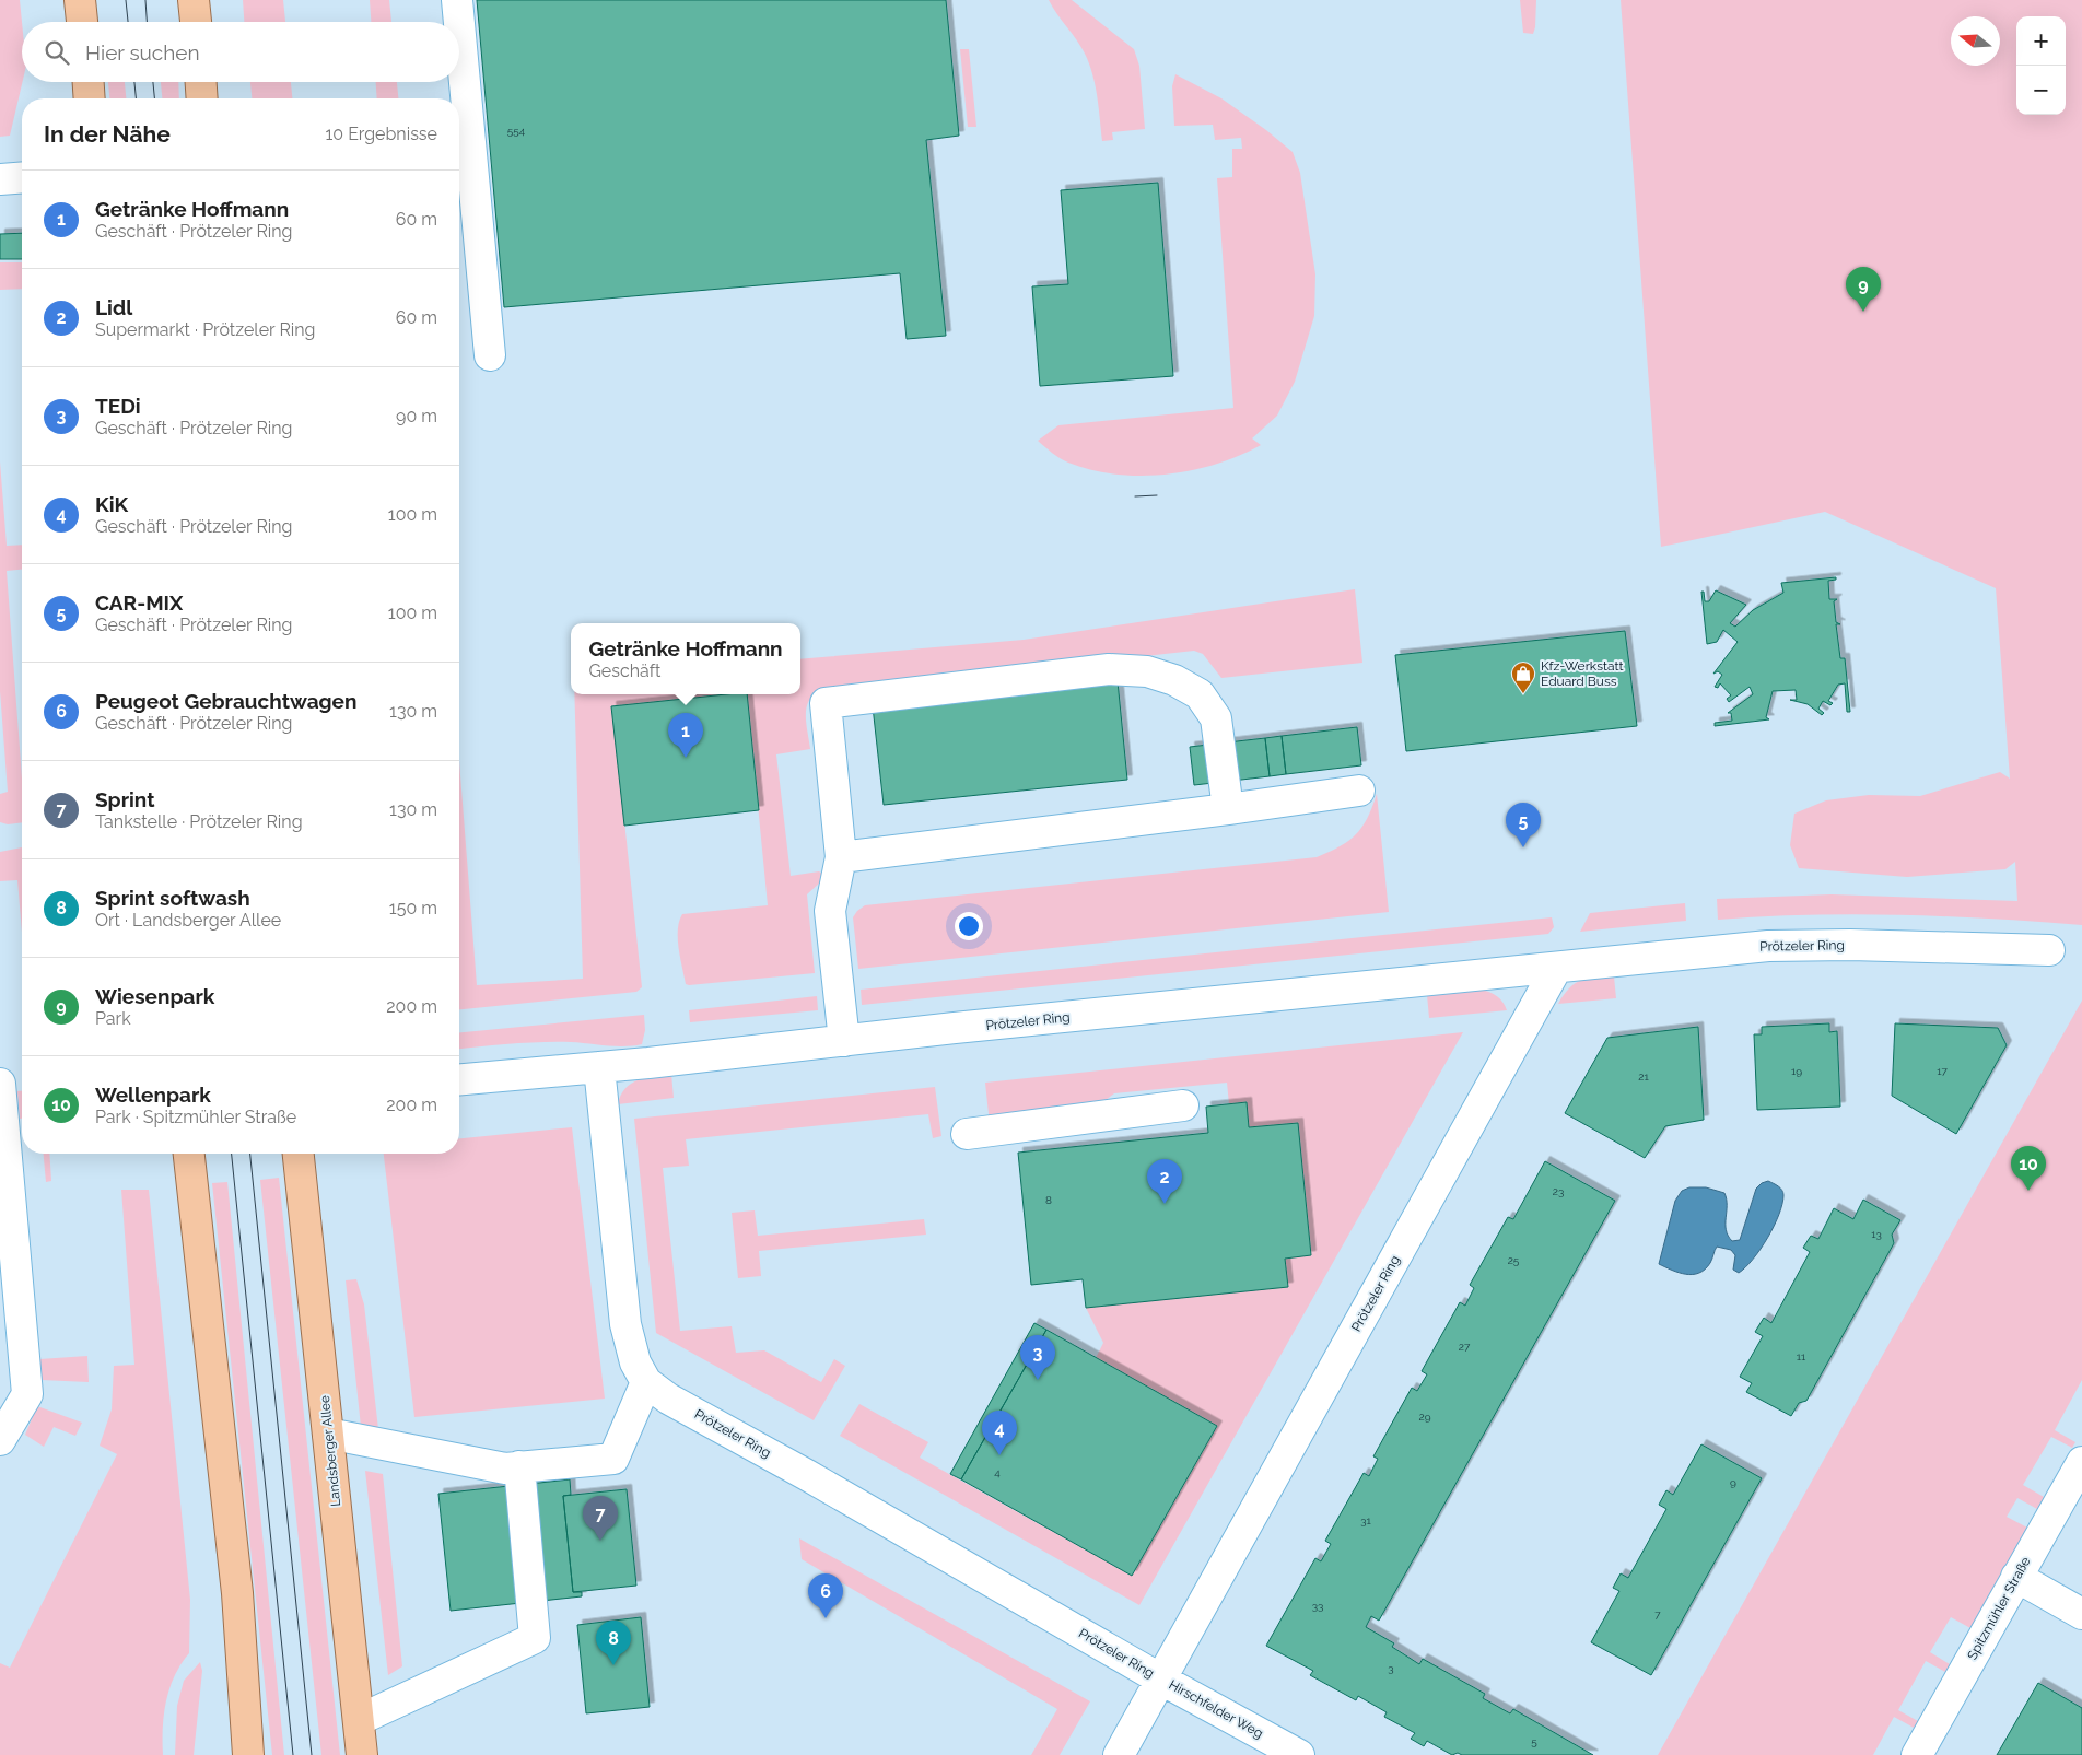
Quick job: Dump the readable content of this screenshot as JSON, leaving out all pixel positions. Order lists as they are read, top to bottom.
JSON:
{
  "streets": {
    "main road": ["Landsberger Allee"],
    "street": ["Prötzeler Ring", "Spitzmühler Straße", "Hirschfelder Weg"]
  },
  "crossings": [
    ["Prötzeler Ring", "Hirschfelder Weg"]
  ],
  "places": {
    "shop": ["Kfz-Werkstatt Eduard Buss"]
  },
  "house_numbers": [
    "554",
    "19",
    "17",
    "21",
    "23",
    "8",
    "13",
    "25",
    "27",
    "11",
    "29",
    "4",
    "9",
    "31",
    "33",
    "7",
    "3",
    "5"
  ],
  "north": "left",
  "page": {
    "map_buttons": ["+", "−"],
    "search": "Hier suchen",
    "heading": ["In der Nähe", "10 Ergebnisse"],
    "list": [
      {
        "mark": "1",
        "name": "Getränke Hoffmann",
        "note": "Geschäft · Prötzeler Ring",
        "value": "60 m"
      },
      {
        "mark": "2",
        "name": "Lidl",
        "note": "Supermarkt · Prötzeler Ring",
        "value": "60 m"
      },
      {
        "mark": "3",
        "name": "TEDi",
        "note": "Geschäft · Prötzeler Ring",
        "value": "90 m"
      },
      {
        "mark": "4",
        "name": "KiK",
        "note": "Geschäft · Prötzeler Ring",
        "value": "100 m"
      },
      {
        "mark": "5",
        "name": "CAR-MIX",
        "note": "Geschäft · Prötzeler Ring",
        "value": "100 m"
      },
      {
        "mark": "6",
        "name": "Peugeot Gebrauchtwagen",
        "note": "Geschäft · Prötzeler Ring",
        "value": "130 m"
      },
      {
        "mark": "7",
        "name": "Sprint",
        "note": "Tankstelle · Prötzeler Ring",
        "value": "130 m"
      },
      {
        "mark": "8",
        "name": "Sprint softwash",
        "note": "Ort · Landsberger Allee",
        "value": "150 m"
      },
      {
        "mark": "9",
        "name": "Wiesenpark",
        "note": "Park",
        "value": "200 m"
      },
      {
        "mark": "10",
        "name": "Wellenpark",
        "note": "Park · Spitzmühler Straße",
        "value": "200 m"
      }
    ],
    "pins": [
      "9",
      "1",
      "5",
      "10",
      "2",
      "3",
      "4",
      "7",
      "6",
      "8"
    ],
    "popup": ["Getränke Hoffmann", "Geschäft"]
  }
}
